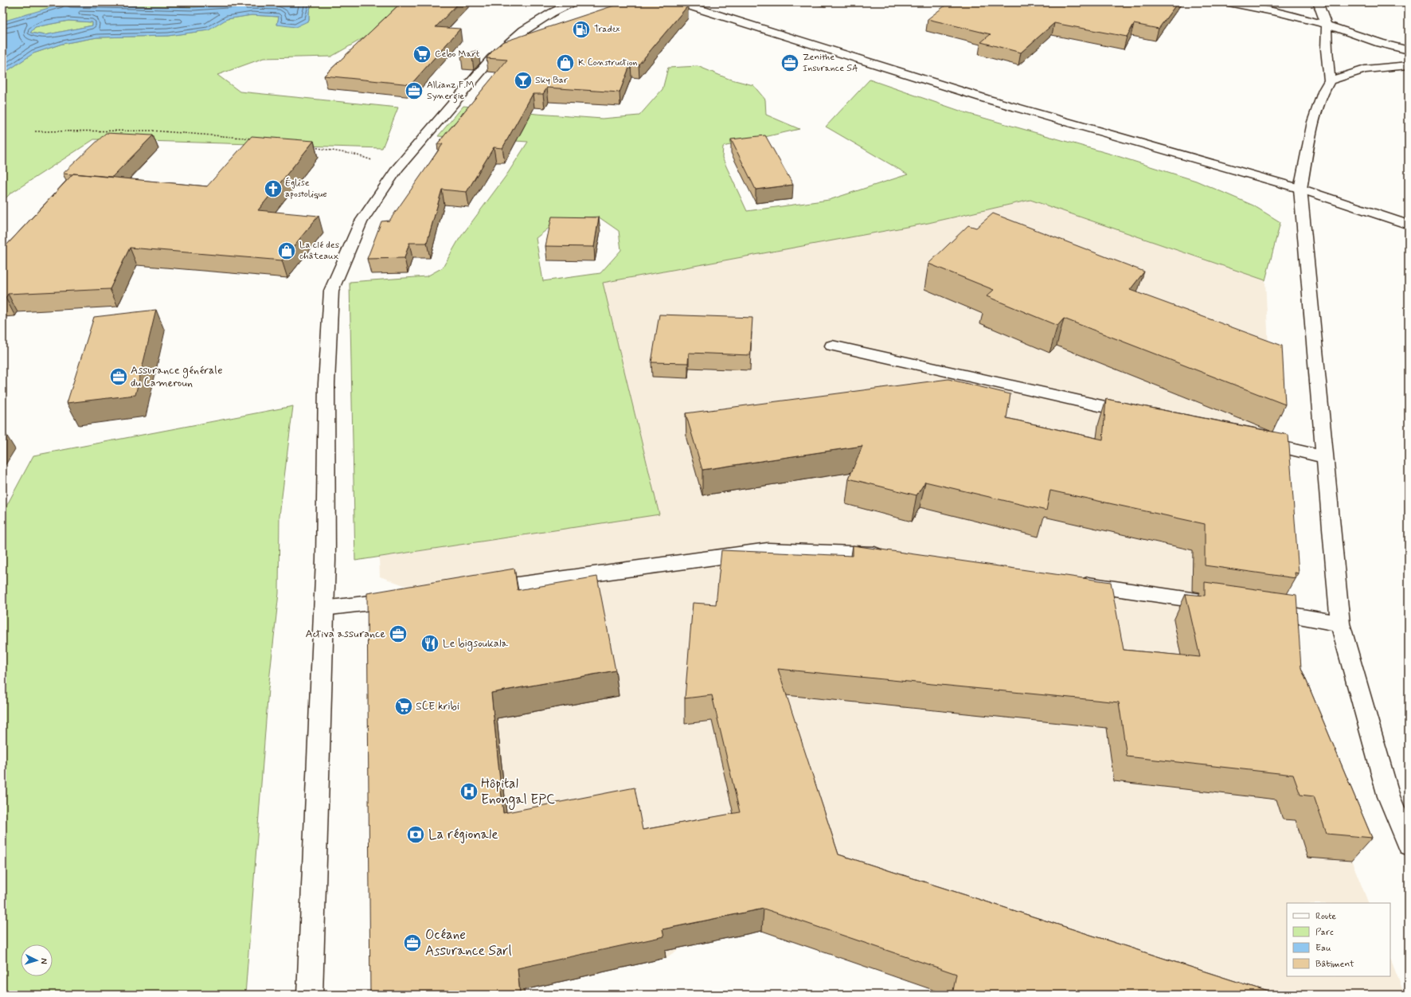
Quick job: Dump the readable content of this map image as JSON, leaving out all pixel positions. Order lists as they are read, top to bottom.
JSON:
{
  "places": {
    "fuel station": ["Tradex"],
    "supermarket": ["Cebo Mart", "SCE kribi"],
    "shop": ["K Construction", "La clé des châteaux"],
    "office": [
      "Zenithe Insurance SA",
      "Allianz F.M Synergie",
      "Assurance générale du Cameroun",
      "Activa assurance",
      "Océane Assurance Sarl"
    ],
    "bar": ["Sky Bar"],
    "church": ["Église apostolique"],
    "restaurant": ["Le bigsoukala"],
    "hospital": ["Hôpital Enongal EPC"],
    "bank": ["La régionale"]
  },
  "legend": [
    "Route",
    "Parc",
    "Eau",
    "Bâtiment"
  ],
  "north": "right"
}
